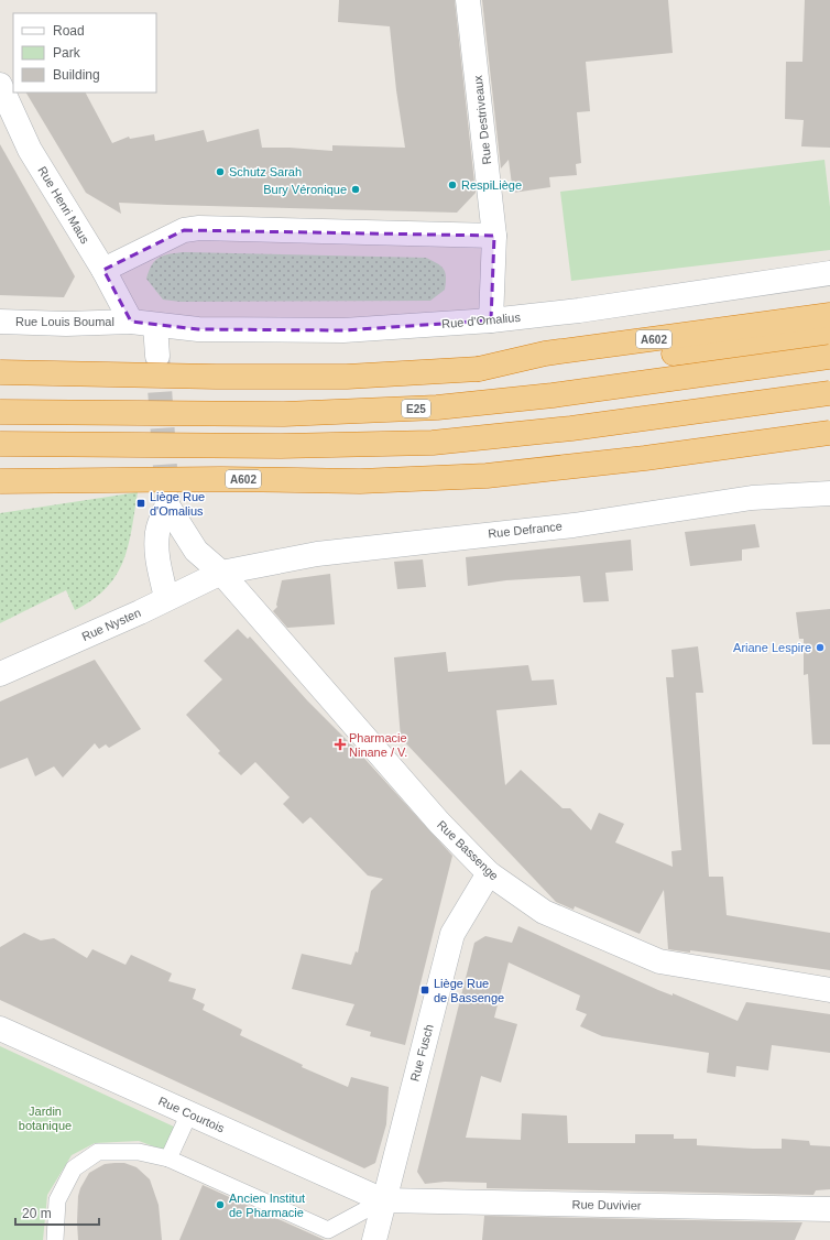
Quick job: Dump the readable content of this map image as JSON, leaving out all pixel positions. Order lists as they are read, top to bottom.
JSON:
{
  "streets": {
    "highway": ["A602", "E25"],
    "street": [
      "Rue Destriveaux",
      "Rue Henri Maus",
      "Rue d'Omalius",
      "Rue Louis Boumal",
      "Rue Defrance",
      "Rue Nysten",
      "Rue Bassenge",
      "Rue Fusch",
      "Rue Courtois",
      "Rue Duvivier"
    ]
  },
  "crossings": [
    ["Rue Destriveaux", "Rue d'Omalius"],
    ["Rue Henri Maus", "Rue d'Omalius"],
    ["Rue Henri Maus", "Rue Louis Boumal"],
    ["Rue d'Omalius", "Rue Louis Boumal"],
    ["Rue Defrance", "Rue Nysten"],
    ["Rue Defrance", "Rue Bassenge"],
    ["Rue Nysten", "Rue Bassenge"],
    ["Rue Bassenge", "Rue Fusch"],
    ["Rue Fusch", "Rue Courtois"],
    ["Rue Fusch", "Rue Duvivier"],
    ["Rue Courtois", "Rue Duvivier"]
  ],
  "parks": ["Jardin botanique"],
  "places": {
    "other": [
      "Schutz Sarah",
      "RespiLiège",
      "Bury Véronique",
      "Ariane Lespire",
      "Ancien Institut de Pharmacie"
    ],
    "transit": ["Liège Rue d'Omalius", "Liège Rue de Bassenge"],
    "health": ["Pharmacie Ninane / V."]
  },
  "legend": ["Road", "Park", "Building"],
  "scale_bar": "20 m"
}
